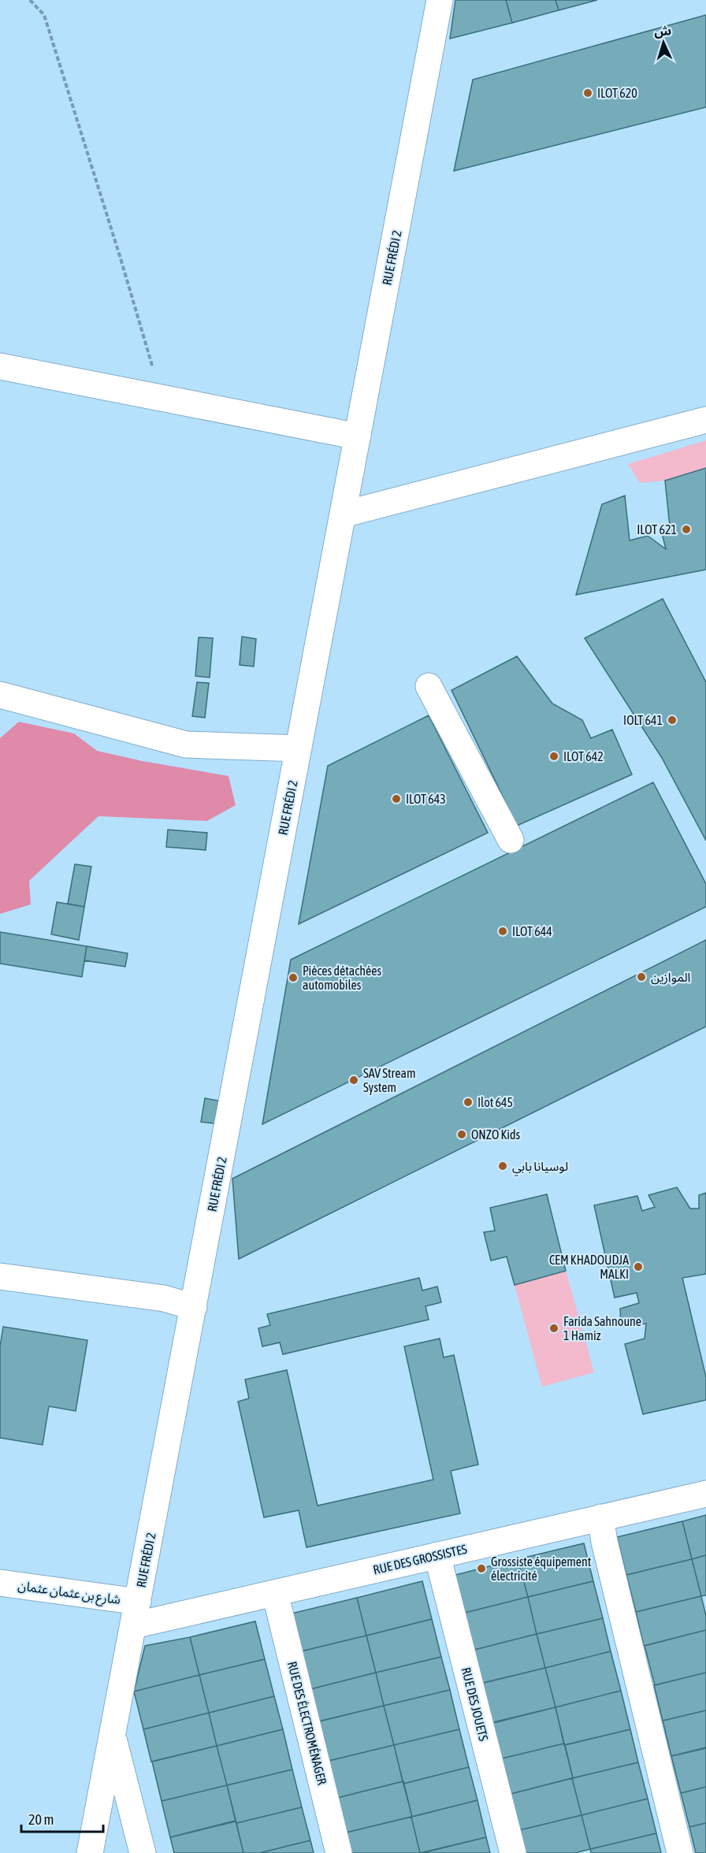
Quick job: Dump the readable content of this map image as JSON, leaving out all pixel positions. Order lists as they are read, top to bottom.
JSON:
{
  "streets": {
    "street": [
      "RUE FRÉDI 2",
      "RUE DES GROSSISTES",
      "شارع بن عثمان عثمان",
      "RUE DES JOUETS",
      "RUE DES ÉLECTROMÉNAGER"
    ]
  },
  "crossings": [
    ["RUE FRÉDI 2", "RUE DES GROSSISTES"],
    ["RUE FRÉDI 2", "شارع بن عثمان عثمان"],
    ["RUE DES GROSSISTES", "شارع بن عثمان عثمان"],
    ["RUE DES GROSSISTES", "RUE DES JOUETS"],
    ["RUE DES GROSSISTES", "RUE DES ÉLECTROMÉNAGER"]
  ],
  "places": [
    "ILOT 620",
    "ILOT 621",
    "IOLT 641",
    "ILOT 642",
    "ILOT 643",
    "ILOT 644",
    "الموازين",
    "Pièces détachées automobiles",
    "SAV Stream System",
    "Ilot 645",
    "ONZO Kids",
    "لوسيانا بابي",
    "CEM KHADOUDJA MALKI",
    "Farida Sahnoune 1 Hamiz",
    "Grossiste équipement électricité"
  ],
  "scale_bar": "20 m",
  "north": "top"
}
